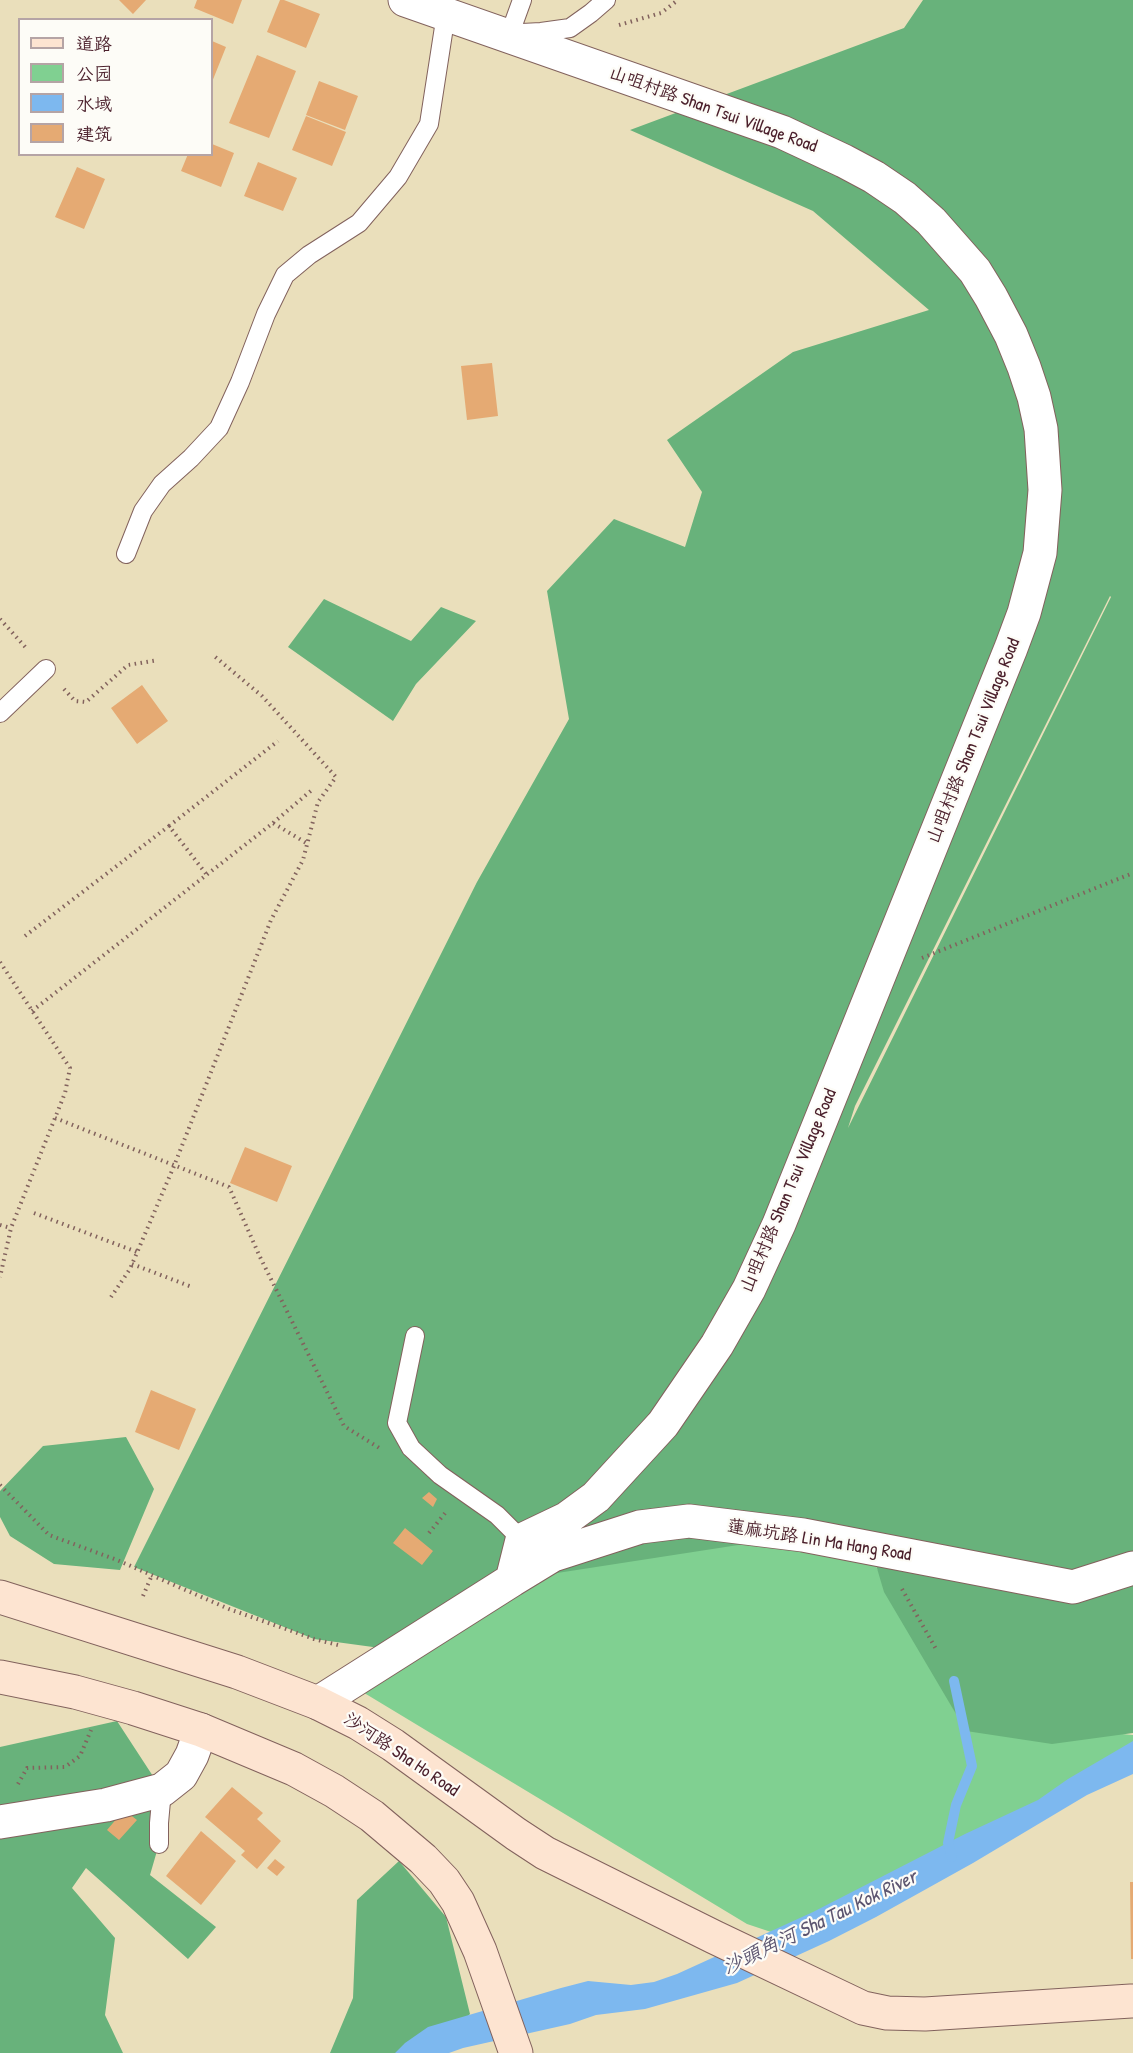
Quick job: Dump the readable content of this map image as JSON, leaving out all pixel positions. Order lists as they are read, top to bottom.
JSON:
{
  "streets": {
    "main road": ["沙河路 Sha Ho Road"],
    "street": ["山咀村路 Shan Tsui Village Road", "蓮麻坑路 Lin Ma Hang Road"]
  },
  "water": ["沙頭角河 Sha Tau Kok River"],
  "legend": [
    "道路",
    "公园",
    "水域",
    "建筑"
  ]
}
